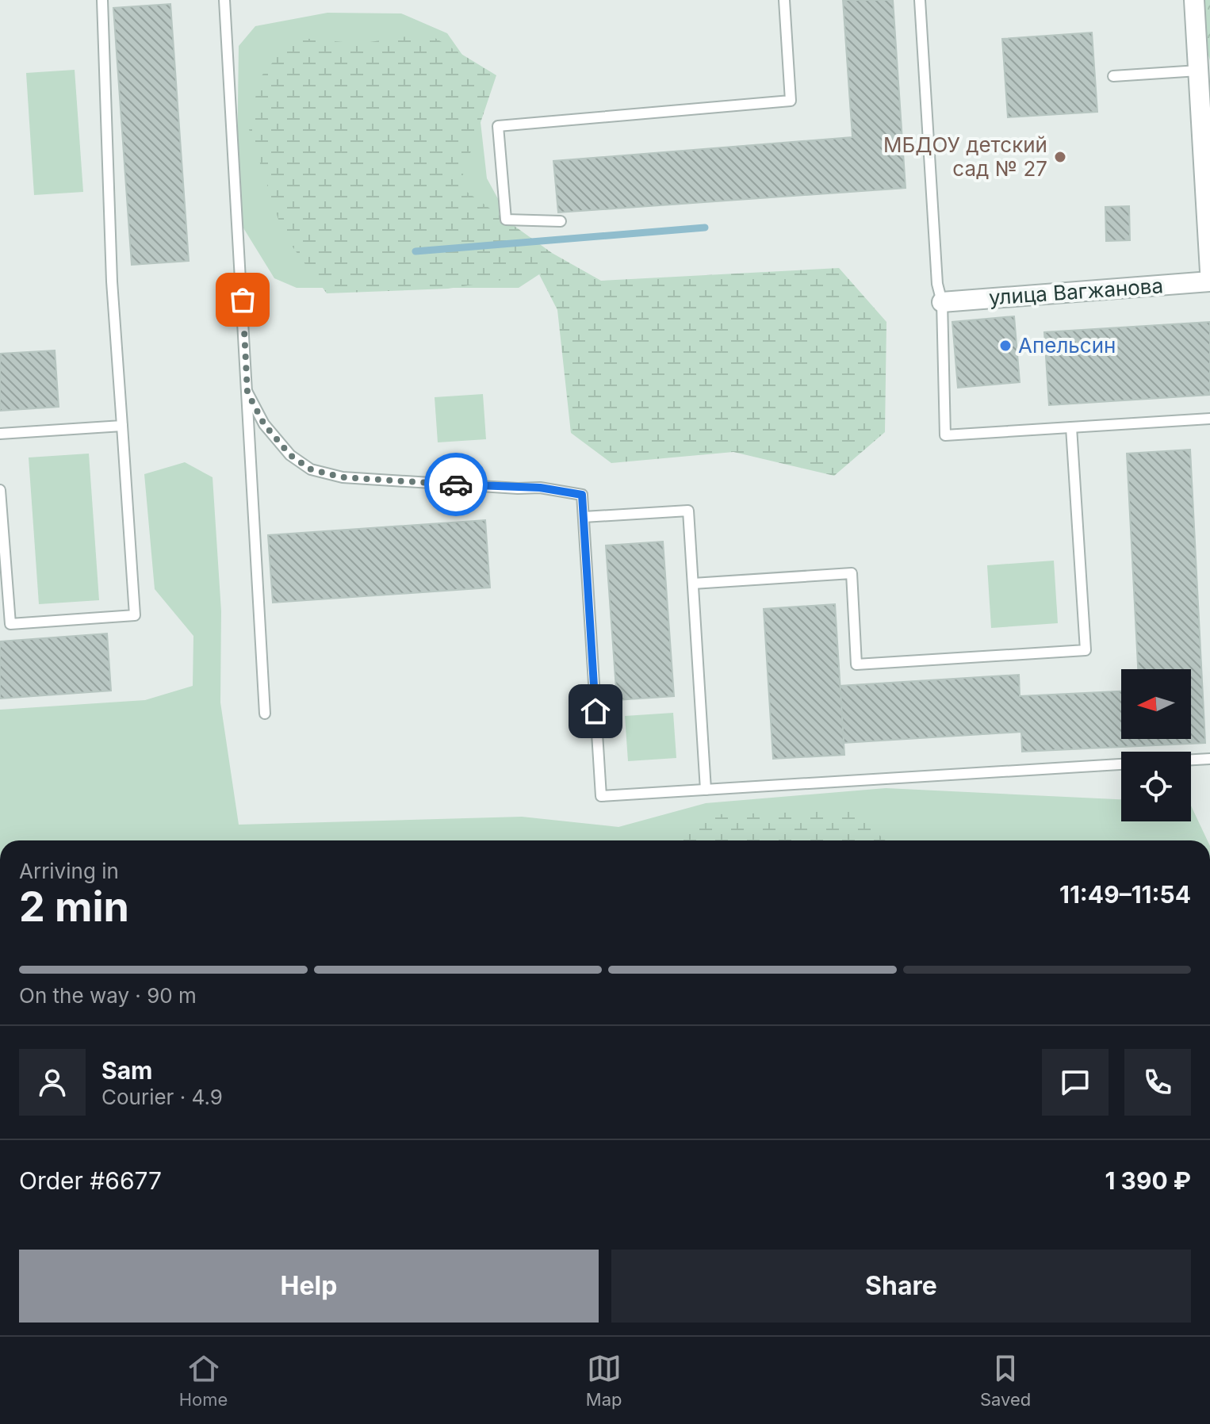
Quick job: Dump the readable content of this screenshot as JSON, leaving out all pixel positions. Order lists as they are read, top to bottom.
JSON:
{
  "streets": {
    "street": ["улица Вагжанова"]
  },
  "places": ["МБДОУ детский сад № 27", "Апельсин"],
  "north": "left",
  "page": {
    "heading": ["2 min", "Arriving in", "11:49–11:54"],
    "panel": [
      "Sam",
      "Courier · 4.9",
      "Order #6677",
      "1 390 ₽"
    ],
    "bar": "On the way · 90 m",
    "buttons": ["Help", "Share"],
    "tabs": ["Home", "Map", "Saved"]
  }
}
